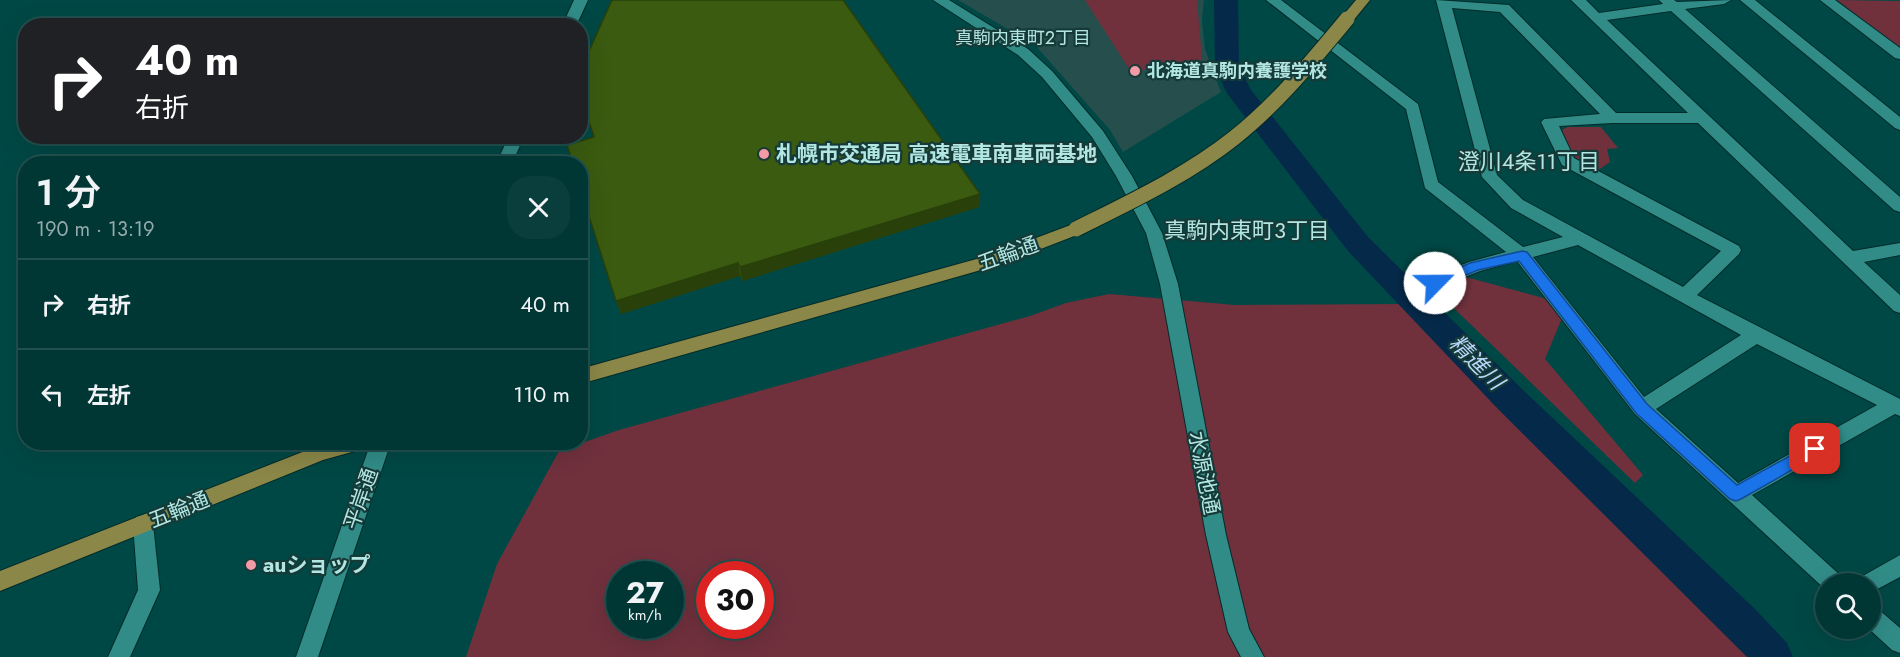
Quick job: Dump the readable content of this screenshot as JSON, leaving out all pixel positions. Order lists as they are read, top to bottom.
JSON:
{
  "streets": {
    "main road": ["五輪通"],
    "street": ["水源池通", "平岸通"]
  },
  "districts": ["真駒内東町2丁目", "澄川4条11丁目", "真駒内東町3丁目"],
  "water": ["精進川"],
  "places": ["北海道真駒内養護学校", "札幌市交通局 高速電車南車両基地", "auショップ"],
  "page": {
    "turn": ["40 m", "右折"],
    "heading": ["1 分", "190 m · 13:19"],
    "list": [
      {
        "name": "右折",
        "value": "40 m"
      },
      {
        "name": "左折",
        "value": "110 m"
      }
    ],
    "speed": "27 km/h",
    "limit": "30"
  }
}
